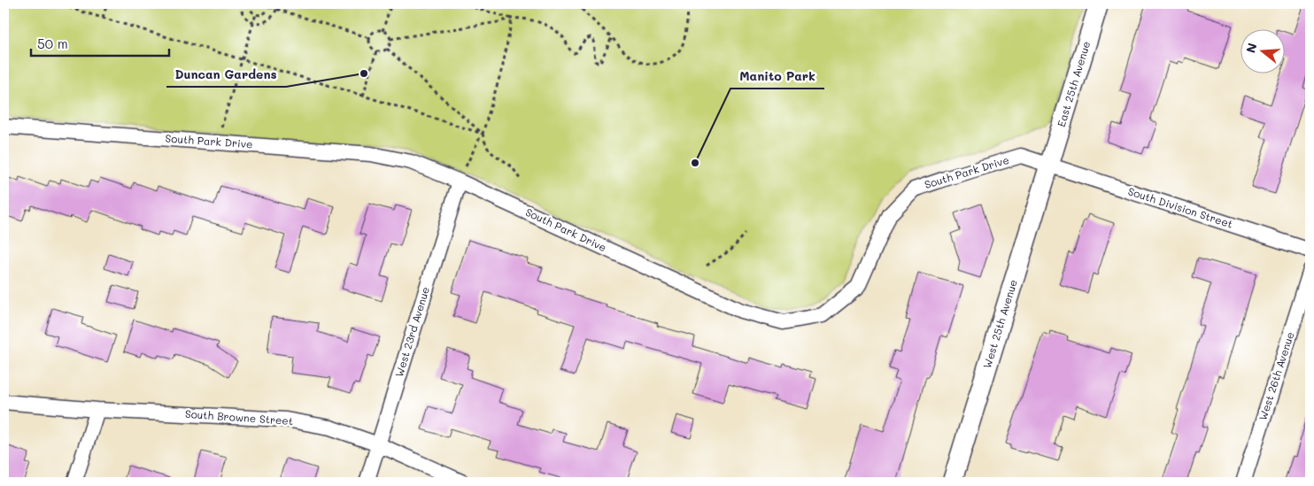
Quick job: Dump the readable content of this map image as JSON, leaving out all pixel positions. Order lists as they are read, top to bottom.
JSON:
{
  "streets": {
    "street": [
      "East 25th Avenue",
      "South Park Drive",
      "South Division Street",
      "West 25th Avenue",
      "West 23rd Avenue",
      "West 26th Avenue",
      "South Browne Street"
    ]
  },
  "crossings": [
    ["East 25th Avenue", "South Park Drive"],
    ["East 25th Avenue", "South Division Street"],
    ["East 25th Avenue", "West 25th Avenue"],
    ["South Park Drive", "South Division Street"],
    ["South Park Drive", "West 25th Avenue"],
    ["South Park Drive", "West 23rd Avenue"],
    ["South Division Street", "West 25th Avenue"],
    ["West 23rd Avenue", "South Browne Street"]
  ],
  "places": ["Duncan Gardens", "Manito Park"],
  "scale_bar": "50 m",
  "north": "left"
}
